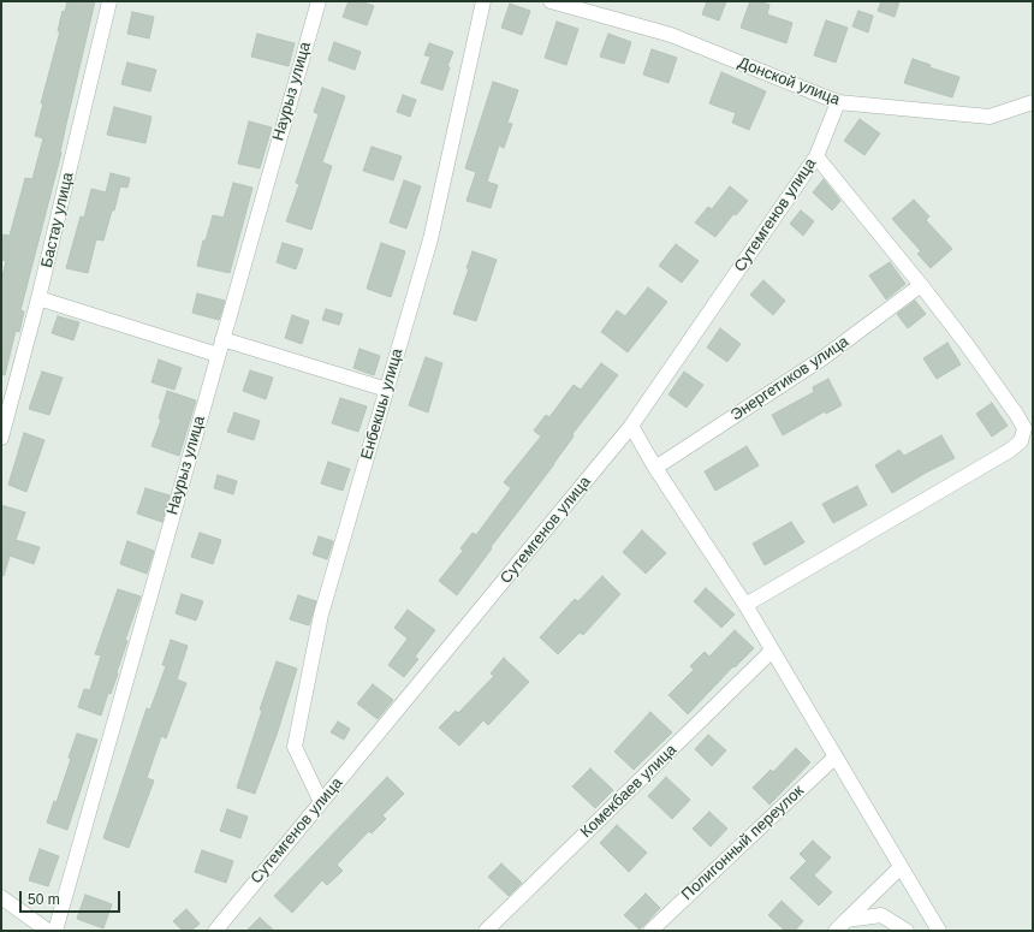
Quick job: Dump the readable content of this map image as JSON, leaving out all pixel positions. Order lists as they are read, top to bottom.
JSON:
{
  "streets": {
    "street": [
      "Донской улица",
      "Наурыз улица",
      "Сутемгенов улица",
      "Бастау улица",
      "Энергетиков улица",
      "Енбекшы улица",
      "Комекбаев улица",
      "Полигонный переулок"
    ]
  },
  "crossings": [
    ["Донской улица", "Сутемгенов улица"],
    ["Сутемгенов улица", "Енбекшы улица"]
  ],
  "scale_bar": "50 m"
}
